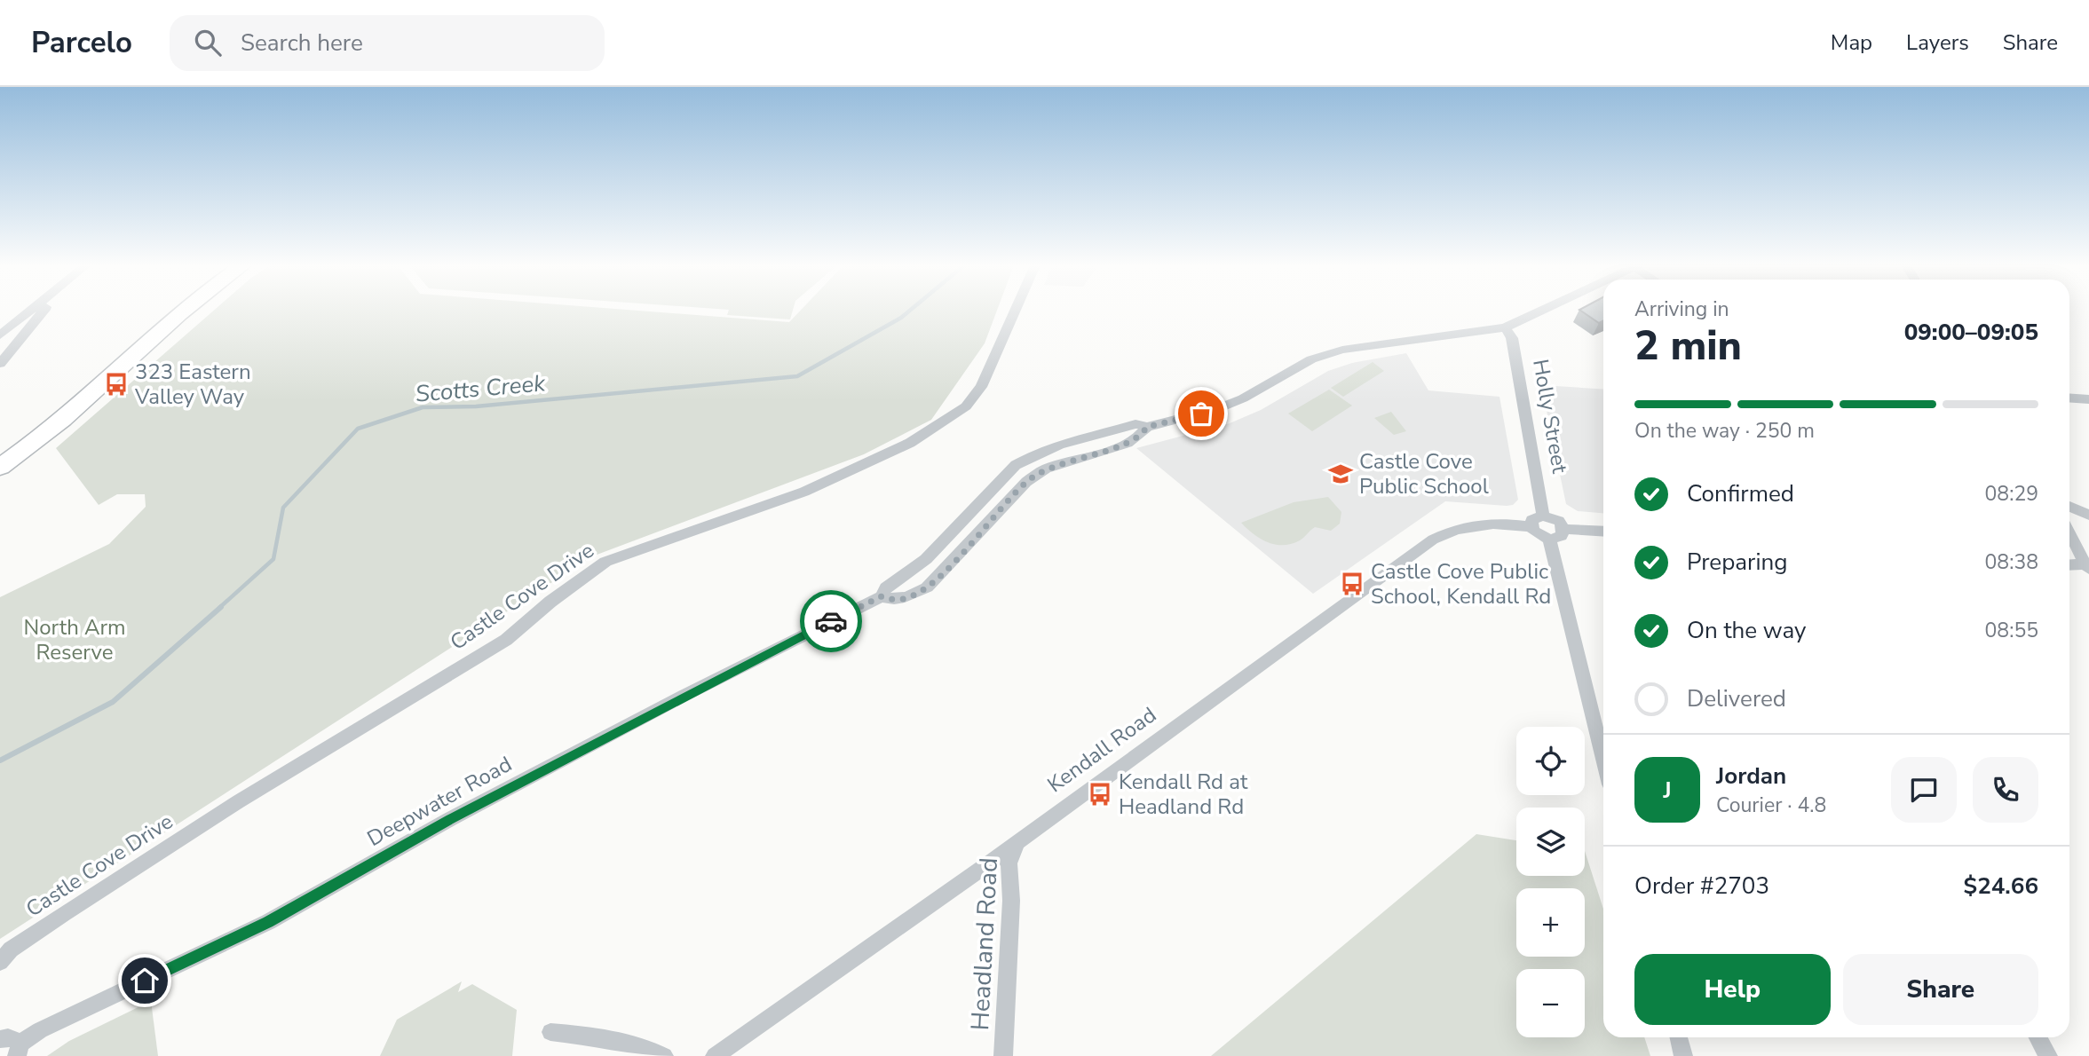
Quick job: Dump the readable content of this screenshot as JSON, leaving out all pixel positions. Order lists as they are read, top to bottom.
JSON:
{
  "streets": {
    "street": [
      "Holly Street",
      "Castle Cove Drive",
      "Kendall Road",
      "Deepwater Road",
      "Headland Road"
    ]
  },
  "crossings": [
    ["Holly Street", "Kendall Road"],
    ["Holly Street", "Deepwater Road"],
    ["Kendall Road", "Headland Road"]
  ],
  "water": ["Scotts Creek"],
  "parks": ["North Arm Reserve"],
  "places": {
    "bus stop": ["323 Eastern Valley Way", "Castle Cove Public School, Kendall Rd", "Kendall Rd at Headland Rd"],
    "school or university": ["Castle Cove Public School"]
  },
  "page": {
    "header": "Parcelo",
    "search": "Search here",
    "nav": ["Map", "Layers", "Share"],
    "heading": ["2 min", "Arriving in", "09:00–09:05"],
    "panel": [
      "Jordan",
      "Courier · 4.8",
      "Order #2703",
      "$24.66"
    ],
    "bar": "On the way · 250 m",
    "list": [
      ["Confirmed", "08:29"],
      ["Preparing", "08:38"],
      ["On the way", "08:55"],
      "Delivered"
    ],
    "map_buttons": ["+", "−"],
    "round": "J",
    "buttons": ["Help", "Share"]
  }
}
